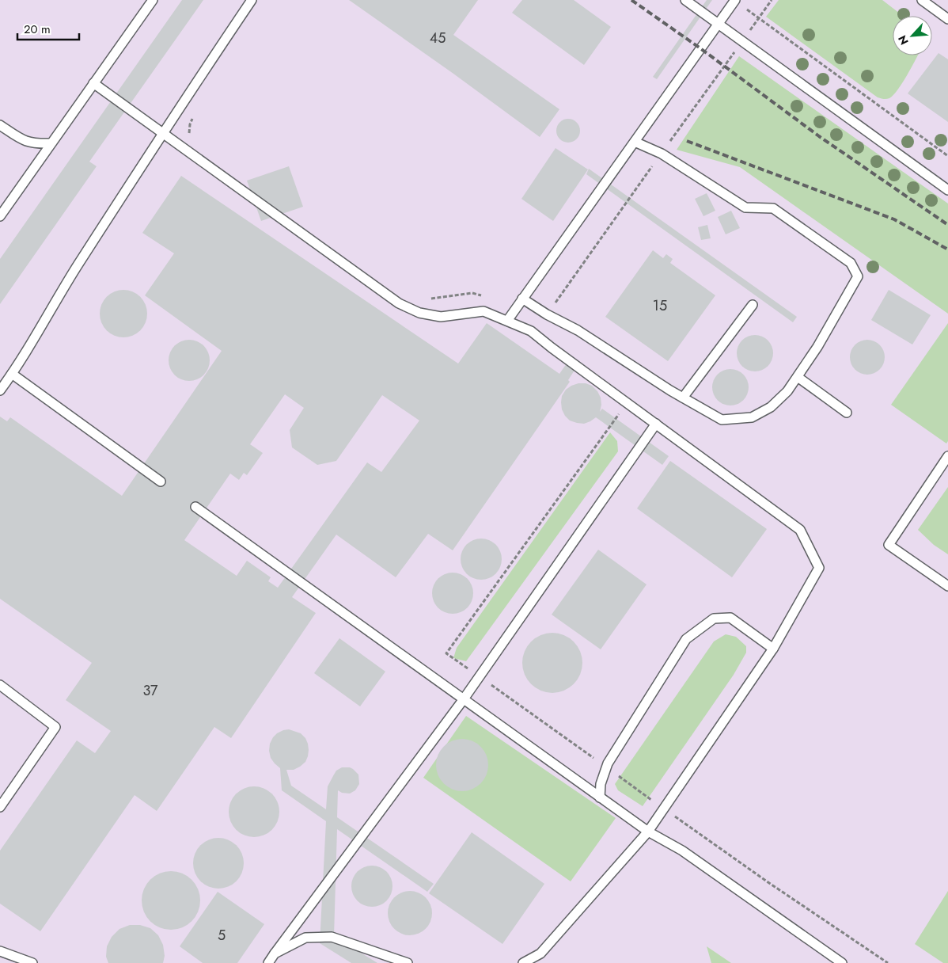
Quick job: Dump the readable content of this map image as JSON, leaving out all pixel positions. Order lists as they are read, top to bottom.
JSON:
{
  "house_numbers": [
    "45",
    "15",
    "37",
    "5"
  ],
  "scale_bar": "20 m",
  "north": "bottom left"
}
